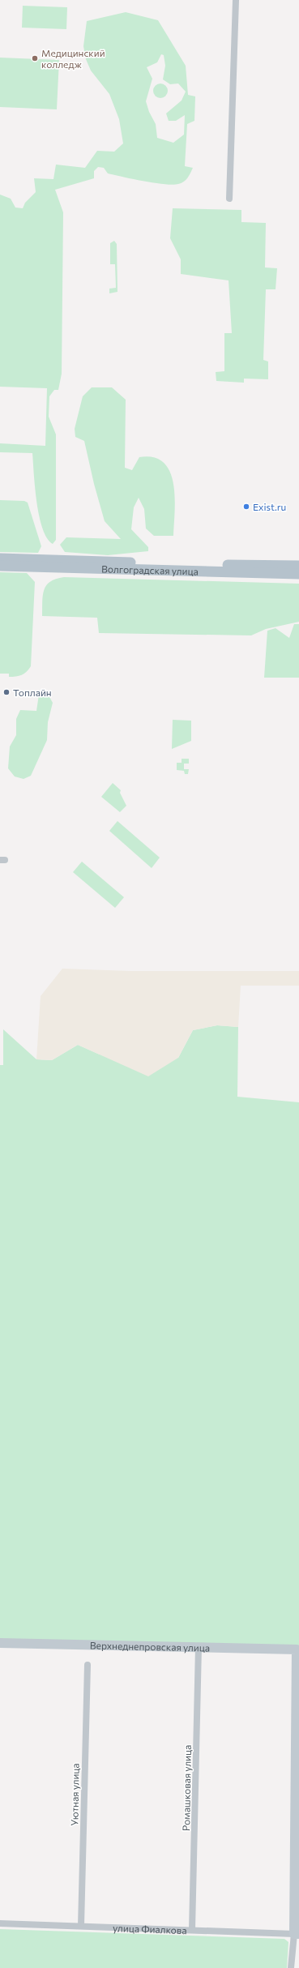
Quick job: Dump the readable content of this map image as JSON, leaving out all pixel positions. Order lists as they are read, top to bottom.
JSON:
{
  "streets": {
    "main road": ["Волгоградская улица"],
    "street": [
      "Верхнеднепровская улица",
      "Ромашковая улица",
      "Уютная улица",
      "улица Фиалкова"
    ]
  },
  "crossings": [
    ["Верхнеднепровская улица", "Ромашковая улица"],
    ["Ромашковая улица", "улица Фиалкова"],
    ["Уютная улица", "улица Фиалкова"]
  ],
  "places": ["Медицинский колледж", "Exist.ru", "Топлайн"]
}
